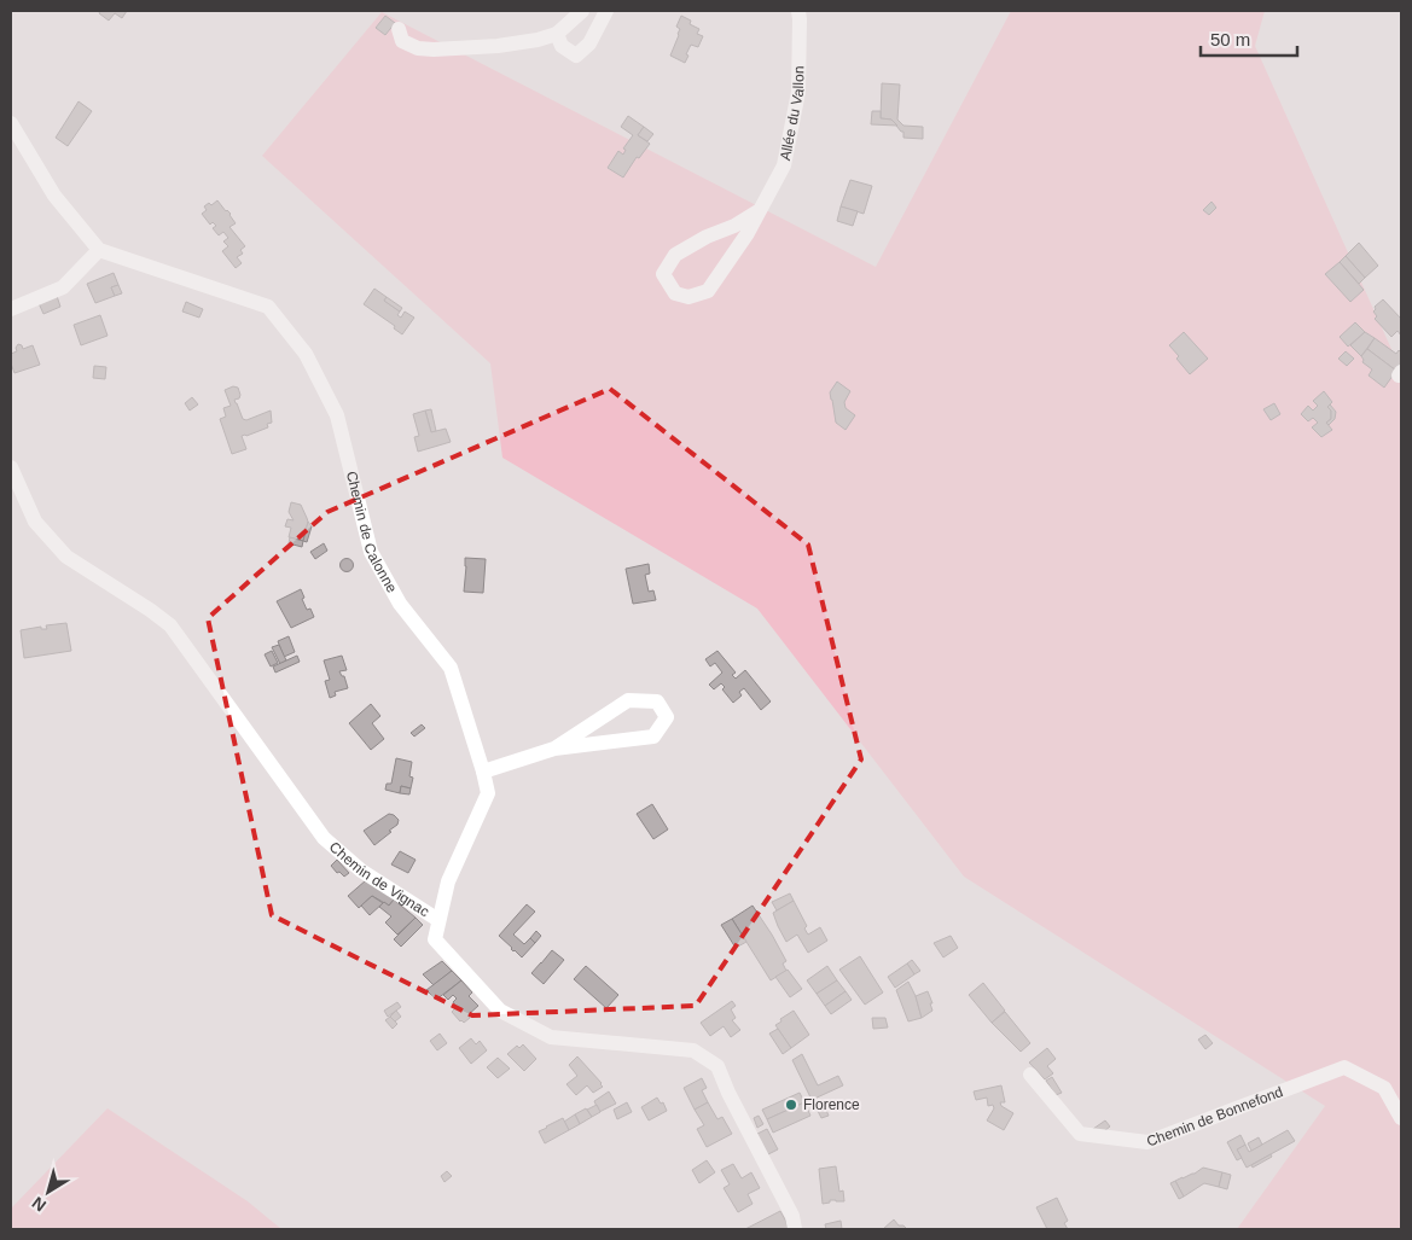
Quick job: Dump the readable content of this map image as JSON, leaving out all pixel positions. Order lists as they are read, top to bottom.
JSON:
{
  "streets": {
    "street": [
      "Allée du Vallon",
      "Chemin de Calonne",
      "Chemin de Vignac",
      "Chemin de Bonnefond"
    ]
  },
  "crossings": [
    ["Chemin de Calonne", "Chemin de Vignac"]
  ],
  "places": ["Florence"],
  "scale_bar": "50 m",
  "north": "bottom left"
}
